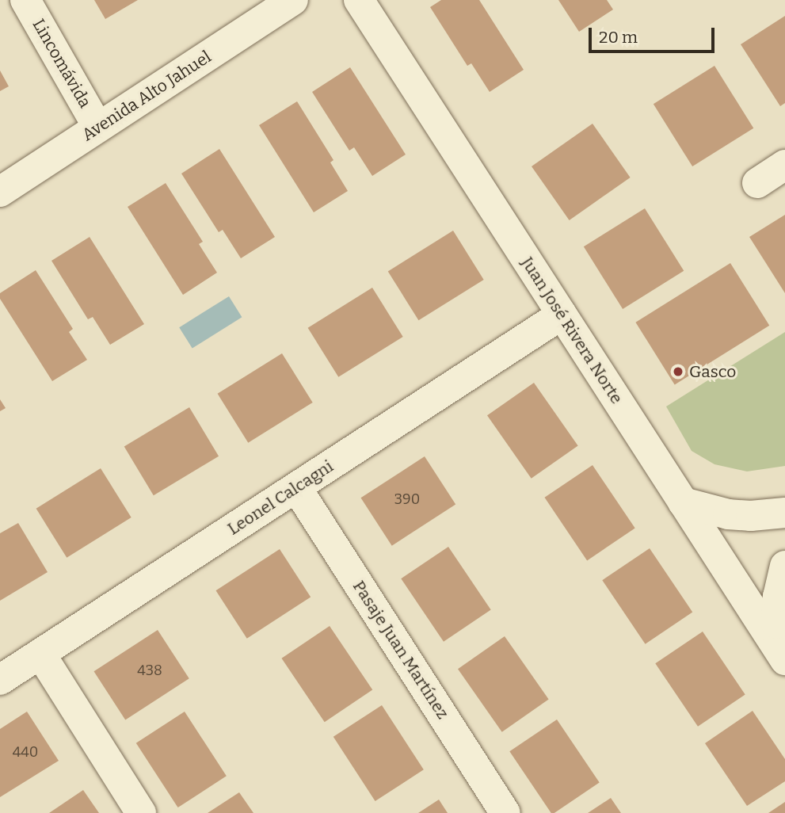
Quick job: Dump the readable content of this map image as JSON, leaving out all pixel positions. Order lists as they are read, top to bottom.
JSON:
{
  "streets": {
    "street": [
      "Lincomávida",
      "Avenida Alto Jahuel",
      "Juan José Rivera Norte",
      "Leonel Calcagni",
      "Pasaje Juan Martínez"
    ]
  },
  "crossings": [
    ["Lincomávida", "Avenida Alto Jahuel"],
    ["Juan José Rivera Norte", "Leonel Calcagni"],
    ["Leonel Calcagni", "Pasaje Juan Martínez"]
  ],
  "places": ["Gasco"],
  "house_numbers": ["390", "438", "440"],
  "scale_bar": "20 m"
}
